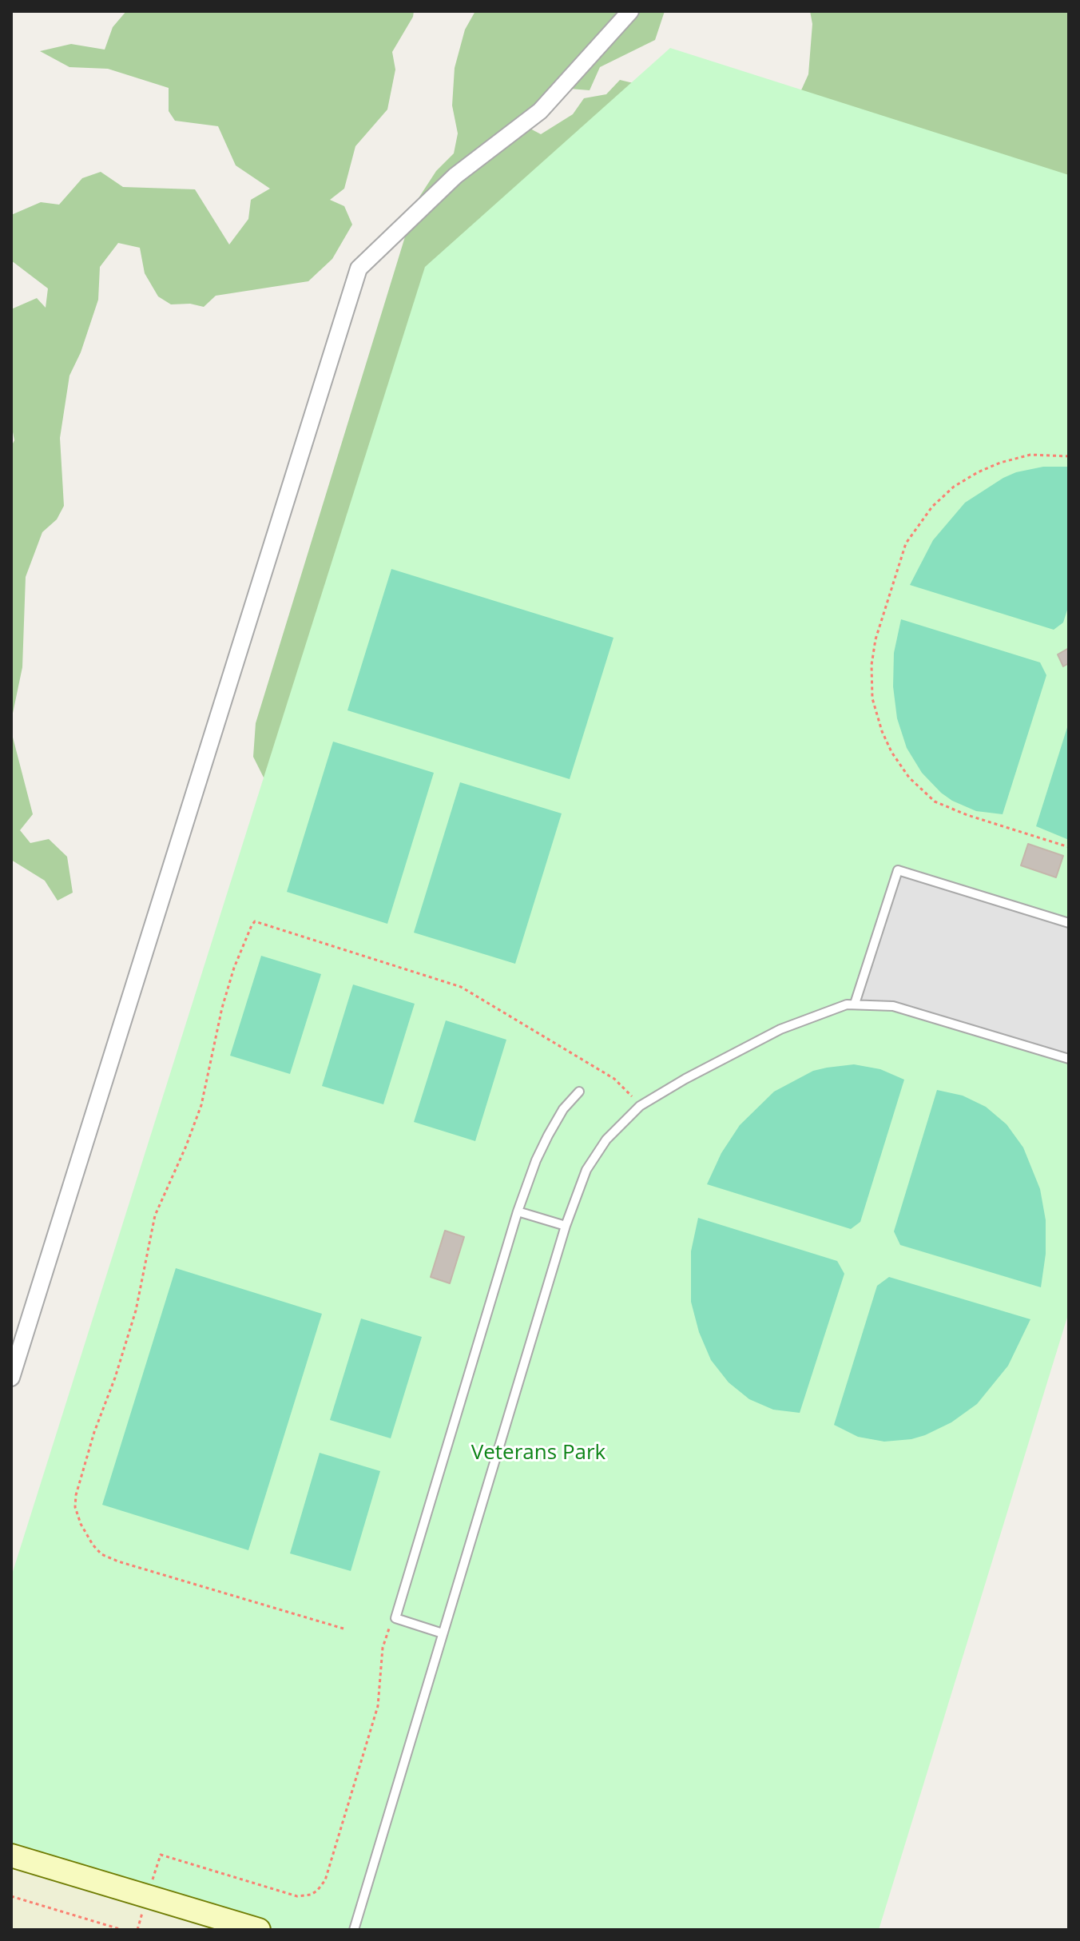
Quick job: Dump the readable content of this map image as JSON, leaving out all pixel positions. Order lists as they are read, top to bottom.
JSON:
{
  "parks": ["Veterans Park"]
}
